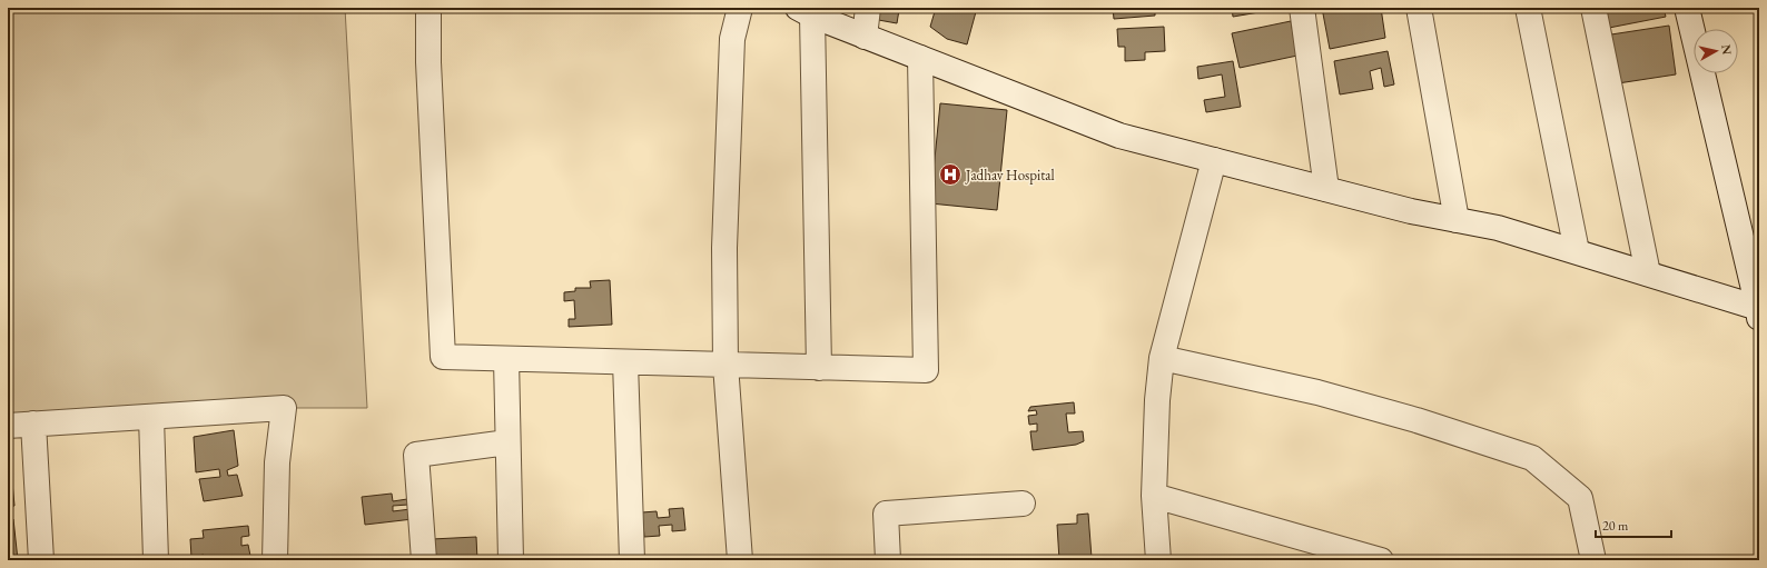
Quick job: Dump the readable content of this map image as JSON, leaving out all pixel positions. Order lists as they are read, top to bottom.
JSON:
{
  "places": {
    "hospital": ["Jadhav Hospital"]
  },
  "scale_bar": "20 m",
  "north": "right"
}
